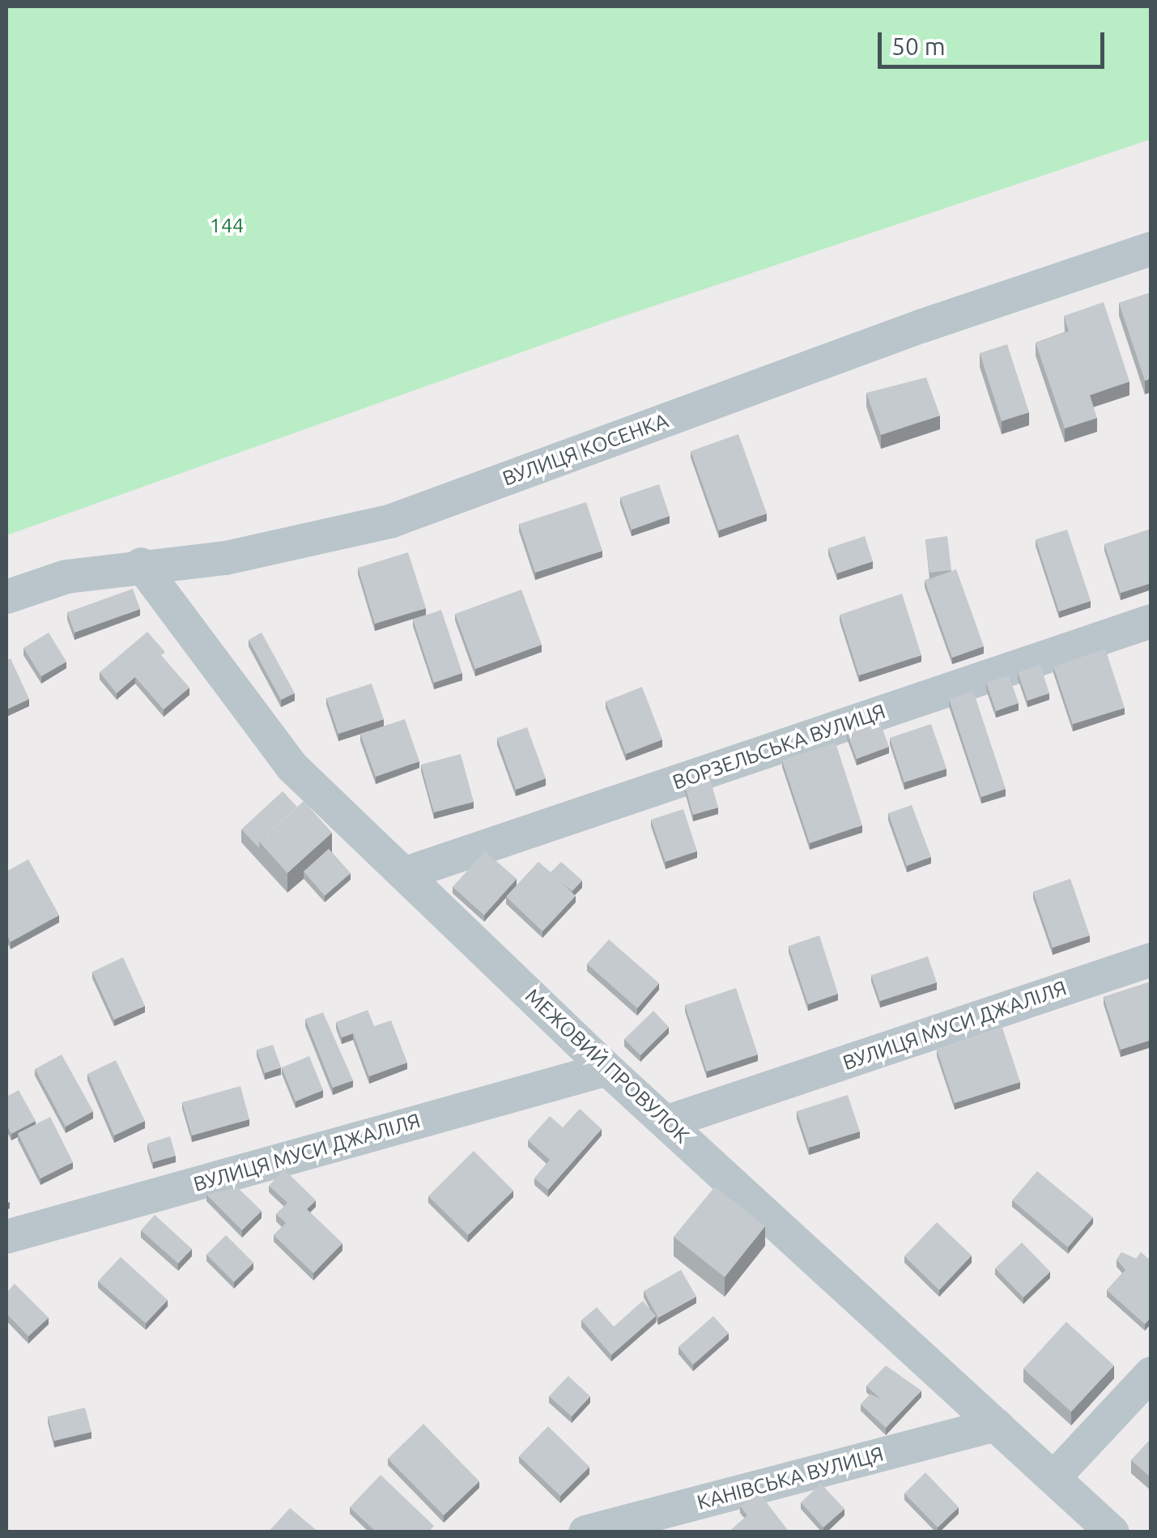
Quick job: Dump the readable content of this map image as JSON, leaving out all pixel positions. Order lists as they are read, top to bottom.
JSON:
{
  "streets": {
    "street": [
      "ВУЛИЦЯ КОСЕНКА",
      "ВОРЗЕЛЬСЬКА ВУЛИЦЯ",
      "ВУЛИЦЯ МУСИ ДЖАЛІЛЯ",
      "МЕЖОВИЙ ПРОВУЛОК",
      "КАНІВСЬКА ВУЛИЦЯ"
    ]
  },
  "crossings": [
    ["ВУЛИЦЯ КОСЕНКА", "МЕЖОВИЙ ПРОВУЛОК"],
    ["ВОРЗЕЛЬСЬКА ВУЛИЦЯ", "МЕЖОВИЙ ПРОВУЛОК"],
    ["ВУЛИЦЯ МУСИ ДЖАЛІЛЯ", "МЕЖОВИЙ ПРОВУЛОК"],
    ["МЕЖОВИЙ ПРОВУЛОК", "КАНІВСЬКА ВУЛИЦЯ"]
  ],
  "parks": ["144"],
  "scale_bar": "50 m"
}
